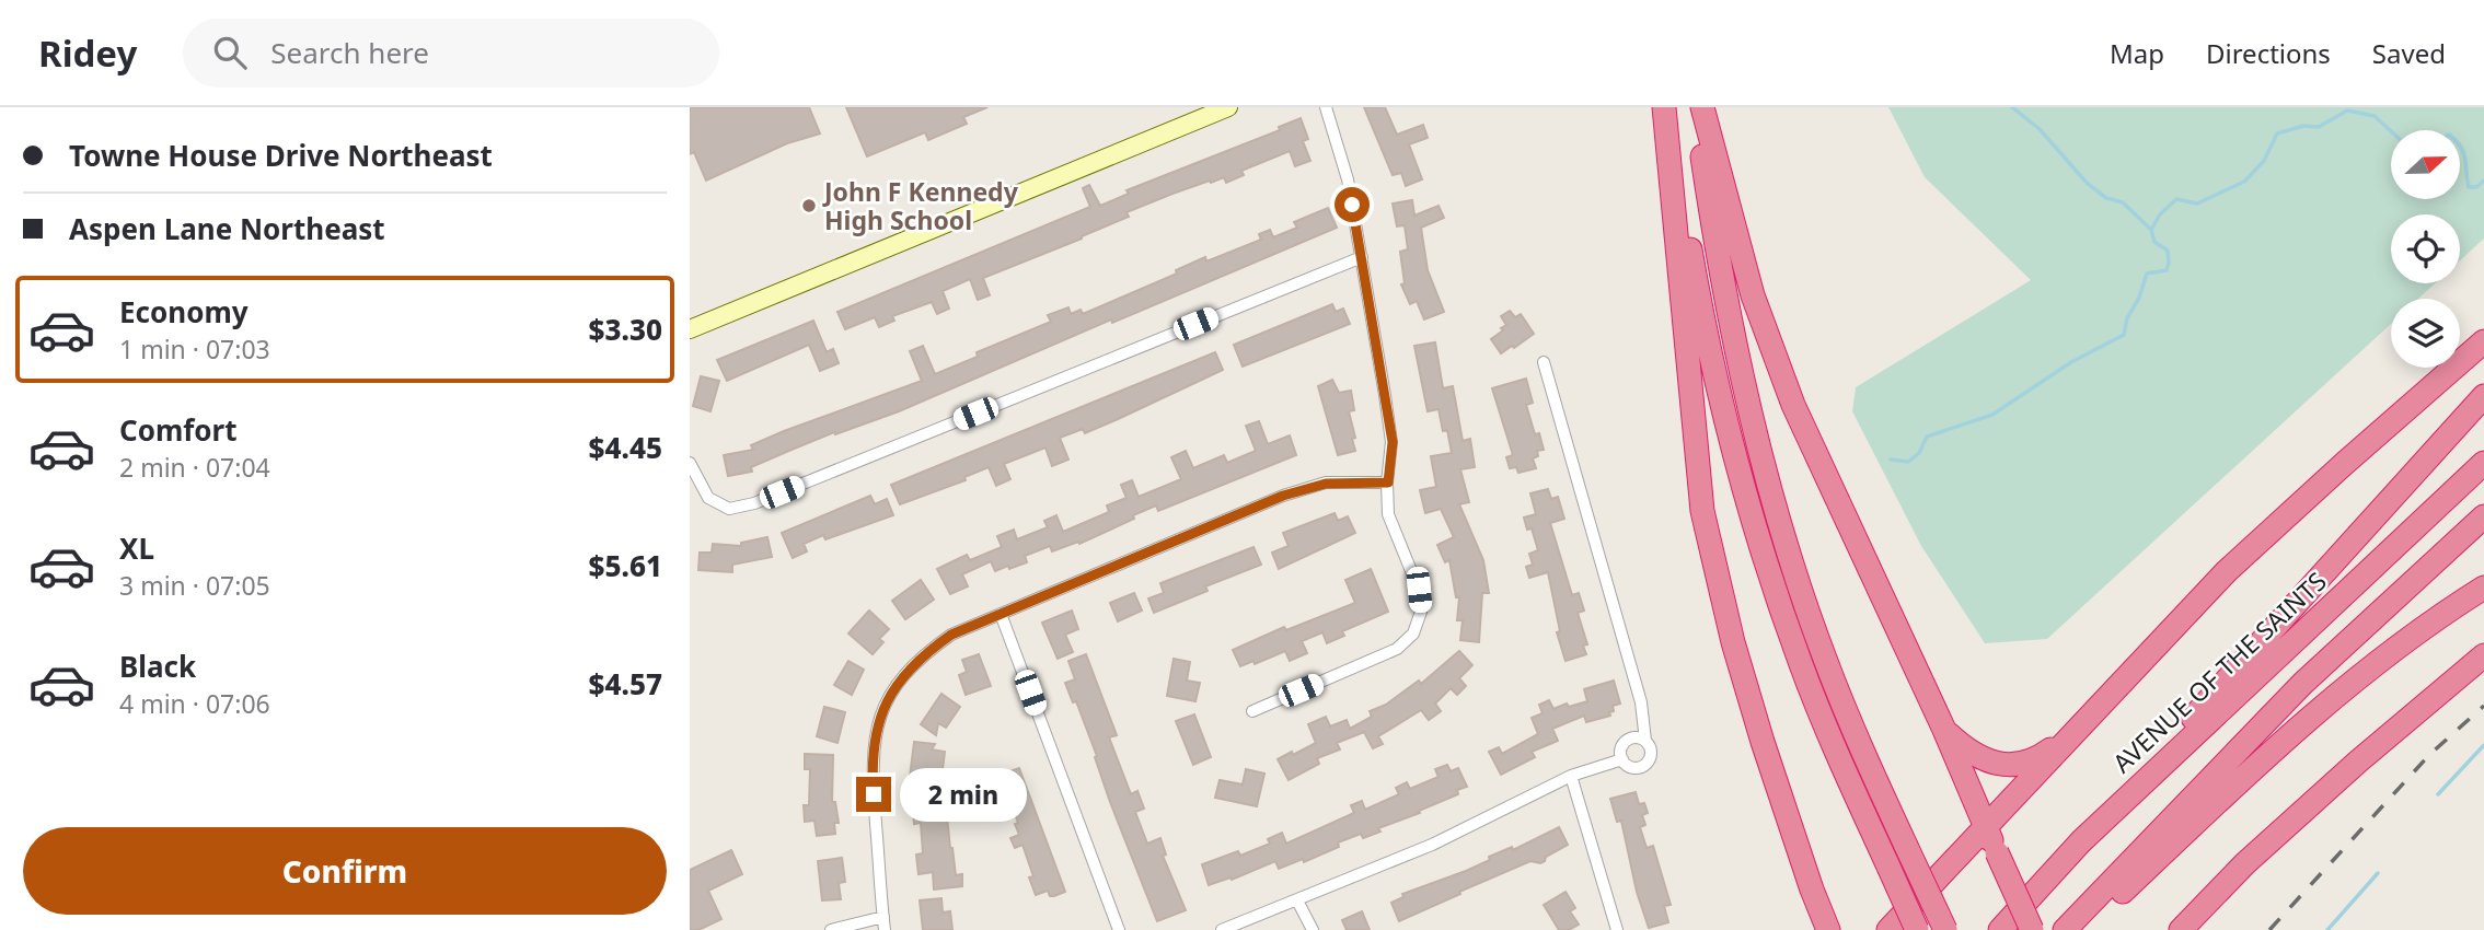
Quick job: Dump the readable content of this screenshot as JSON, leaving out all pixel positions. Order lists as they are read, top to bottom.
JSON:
{
  "streets": {
    "highway": ["AVENUE OF THE SAINTS"]
  },
  "places": ["John F Kennedy High School"],
  "north": "right",
  "page": {
    "header": "Ridey",
    "search": "Search here",
    "nav": ["Map", "Directions", "Saved"],
    "banner": ["Towne House Drive Northeast", "Aspen Lane Northeast"],
    "list": [
      {
        "name": "Economy",
        "note": "1 min · 07:03",
        "value": "$3.30"
      },
      {
        "name": "Comfort",
        "note": "2 min · 07:04",
        "value": "$4.45"
      },
      {
        "name": "XL",
        "note": "3 min · 07:05",
        "value": "$5.61"
      },
      {
        "name": "Black",
        "note": "4 min · 07:06",
        "value": "$4.57"
      }
    ],
    "bubble": "2 min",
    "buttons": "Confirm"
  }
}
